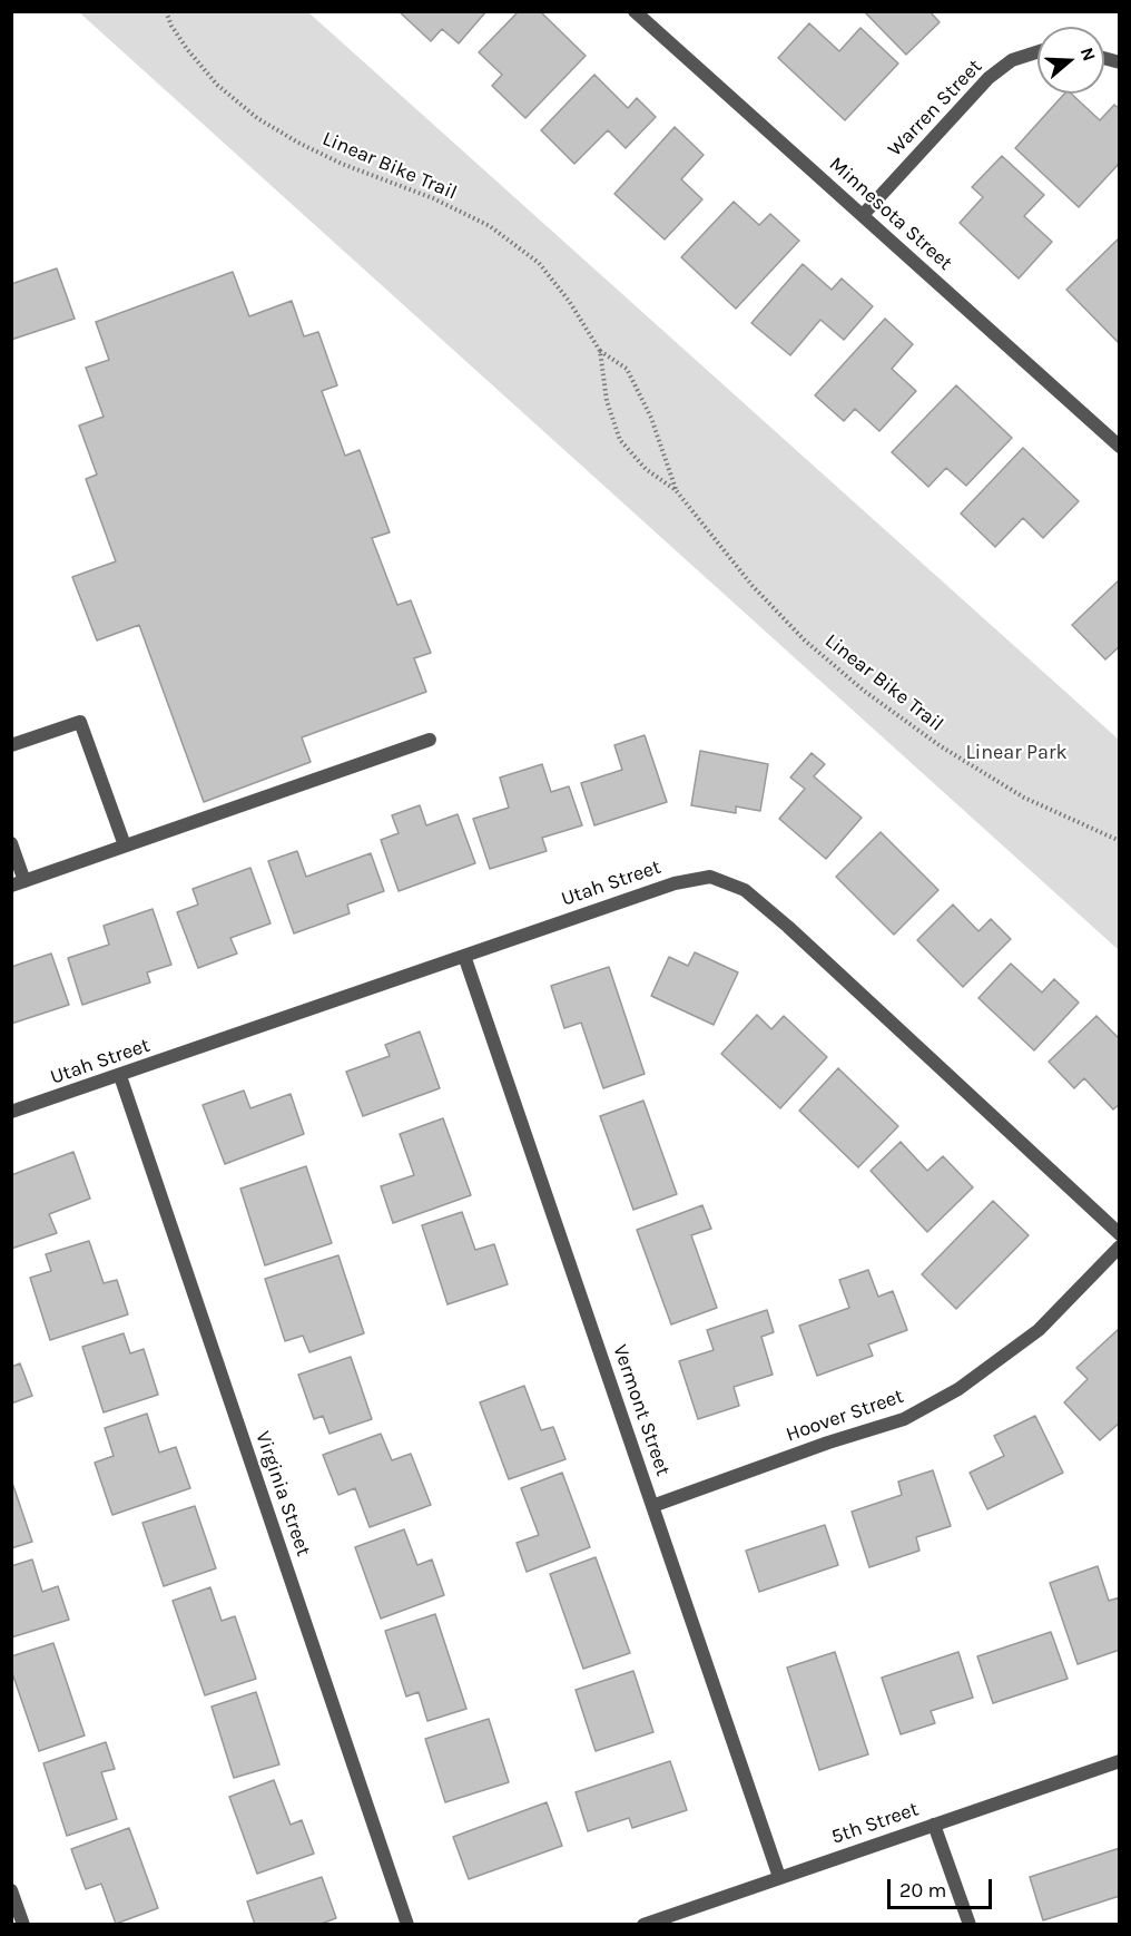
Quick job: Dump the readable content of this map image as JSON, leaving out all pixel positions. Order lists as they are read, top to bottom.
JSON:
{
  "streets": {
    "street": [
      "Warren Street",
      "Minnesota Street",
      "Utah Street",
      "Vermont Street",
      "Hoover Street",
      "Virginia Street",
      "5th Street"
    ],
    "path": ["Linear Bike Trail"]
  },
  "crossings": [
    ["Warren Street", "Minnesota Street"],
    ["Utah Street", "Vermont Street"],
    ["Utah Street", "Virginia Street"],
    ["Vermont Street", "Hoover Street"],
    ["Vermont Street", "5th Street"]
  ],
  "parks": ["Linear Park"],
  "scale_bar": "20 m",
  "north": "right"
}
